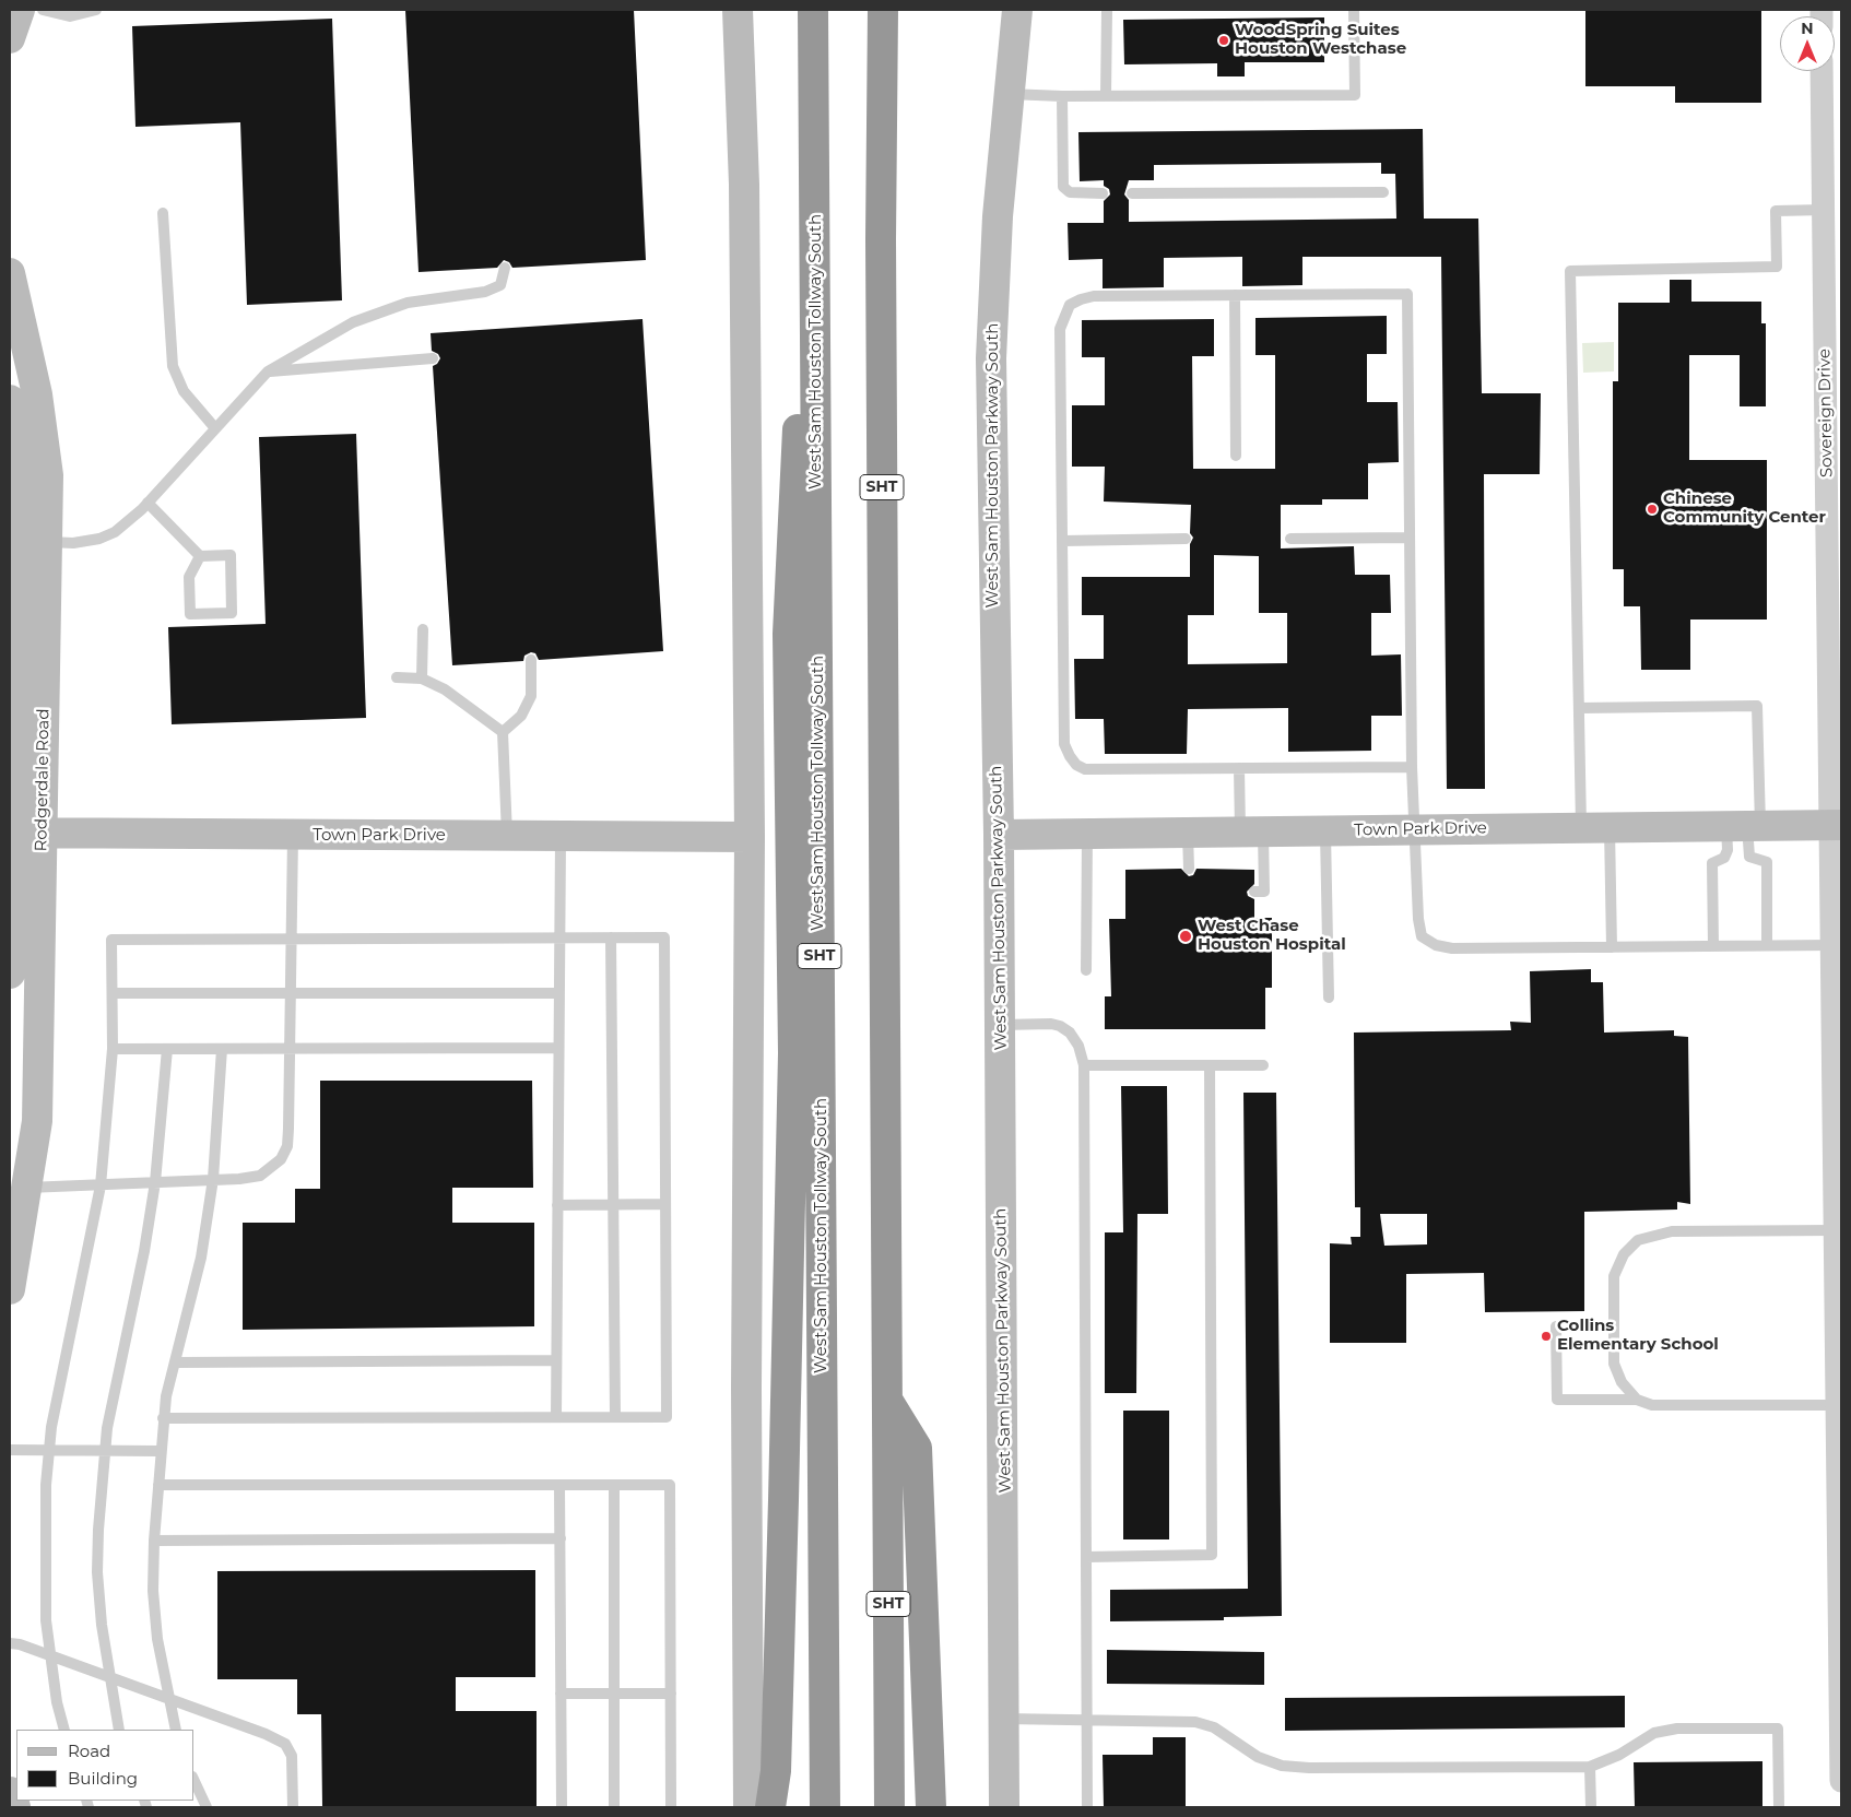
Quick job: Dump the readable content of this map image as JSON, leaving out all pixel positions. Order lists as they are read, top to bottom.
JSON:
{
  "streets": {
    "highway": ["West Sam Houston Tollway South", "SHT"],
    "main road": ["West Sam Houston Parkway South", "Rodgerdale Road", "Town Park Drive"],
    "street": ["Sovereign Drive"]
  },
  "crossings": [
    ["Sovereign Drive", "Town Park Drive"],
    ["West Sam Houston Parkway South", "Town Park Drive"],
    ["Rodgerdale Road", "Town Park Drive"]
  ],
  "places": [
    "WoodSpring Suites Houston Westchase",
    "Chinese Community Center",
    "West Chase Houston Hospital",
    "Collins Elementary School"
  ],
  "legend": ["Road", "Building"],
  "north": "top"
}
